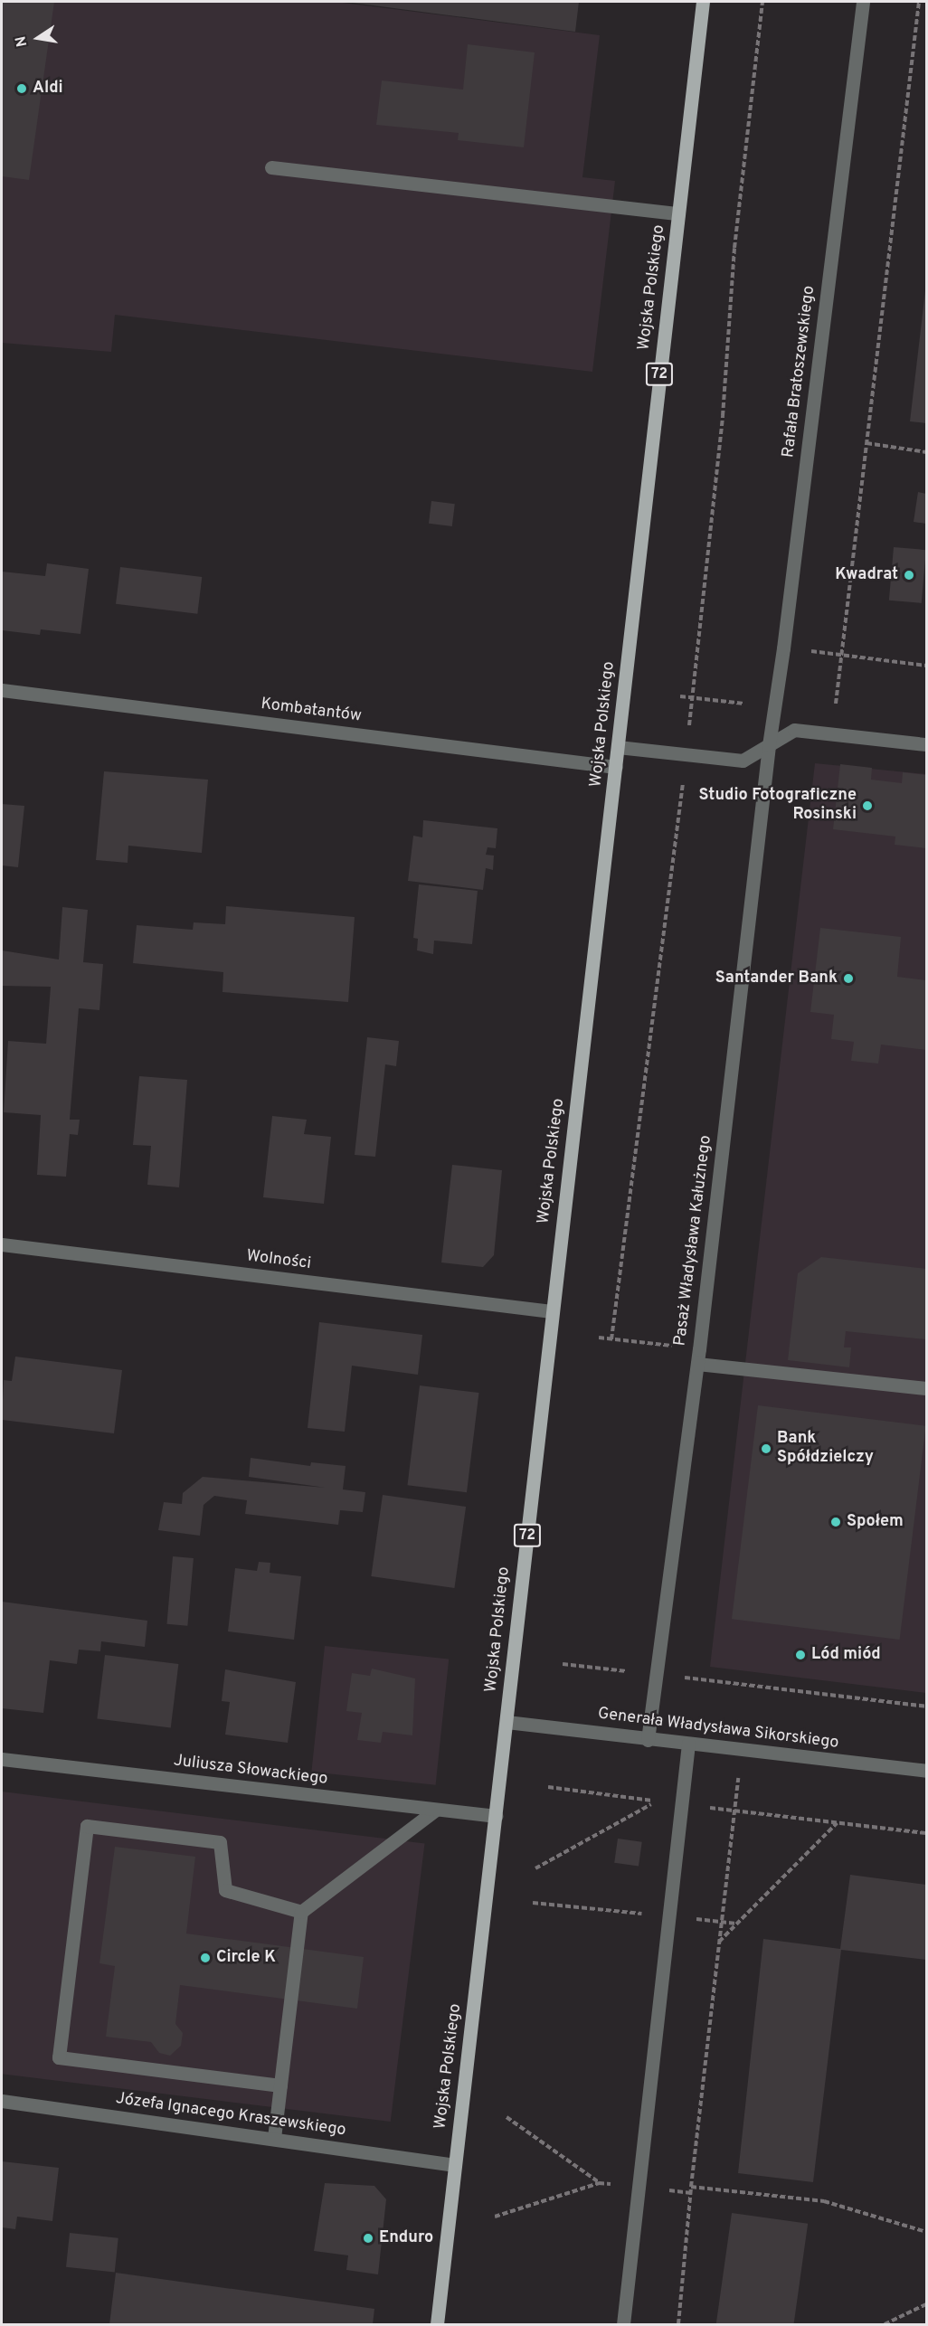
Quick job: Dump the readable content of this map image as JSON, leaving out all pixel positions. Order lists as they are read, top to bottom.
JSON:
{
  "streets": {
    "main road": ["Wojska Polskiego", "72"],
    "street": [
      "Rafała Bratoszewskiego",
      "Kombatantów",
      "Pasaż Władysława Kałużnego",
      "Wolności",
      "Generała Władysława Sikorskiego",
      "Juliusza Słowackiego",
      "Józefa Ignacego Kraszewskiego"
    ]
  },
  "crossings": [
    ["Wojska Polskiego", "Kombatantów"],
    ["Wojska Polskiego", "Wolności"],
    ["Wojska Polskiego", "Generała Władysława Sikorskiego"],
    ["Wojska Polskiego", "Juliusza Słowackiego"],
    ["Wojska Polskiego", "Józefa Ignacego Kraszewskiego"],
    ["Rafała Bratoszewskiego", "Pasaż Władysława Kałużnego"],
    ["Pasaż Władysława Kałużnego", "Generała Władysława Sikorskiego"]
  ],
  "places": [
    "Aldi",
    "Kwadrat",
    "Studio Fotograficzne Rosinski",
    "Santander Bank",
    "Bank Spółdzielczy",
    "Społem",
    "Lód miód",
    "Circle K",
    "Enduro"
  ],
  "north": "left"
}
